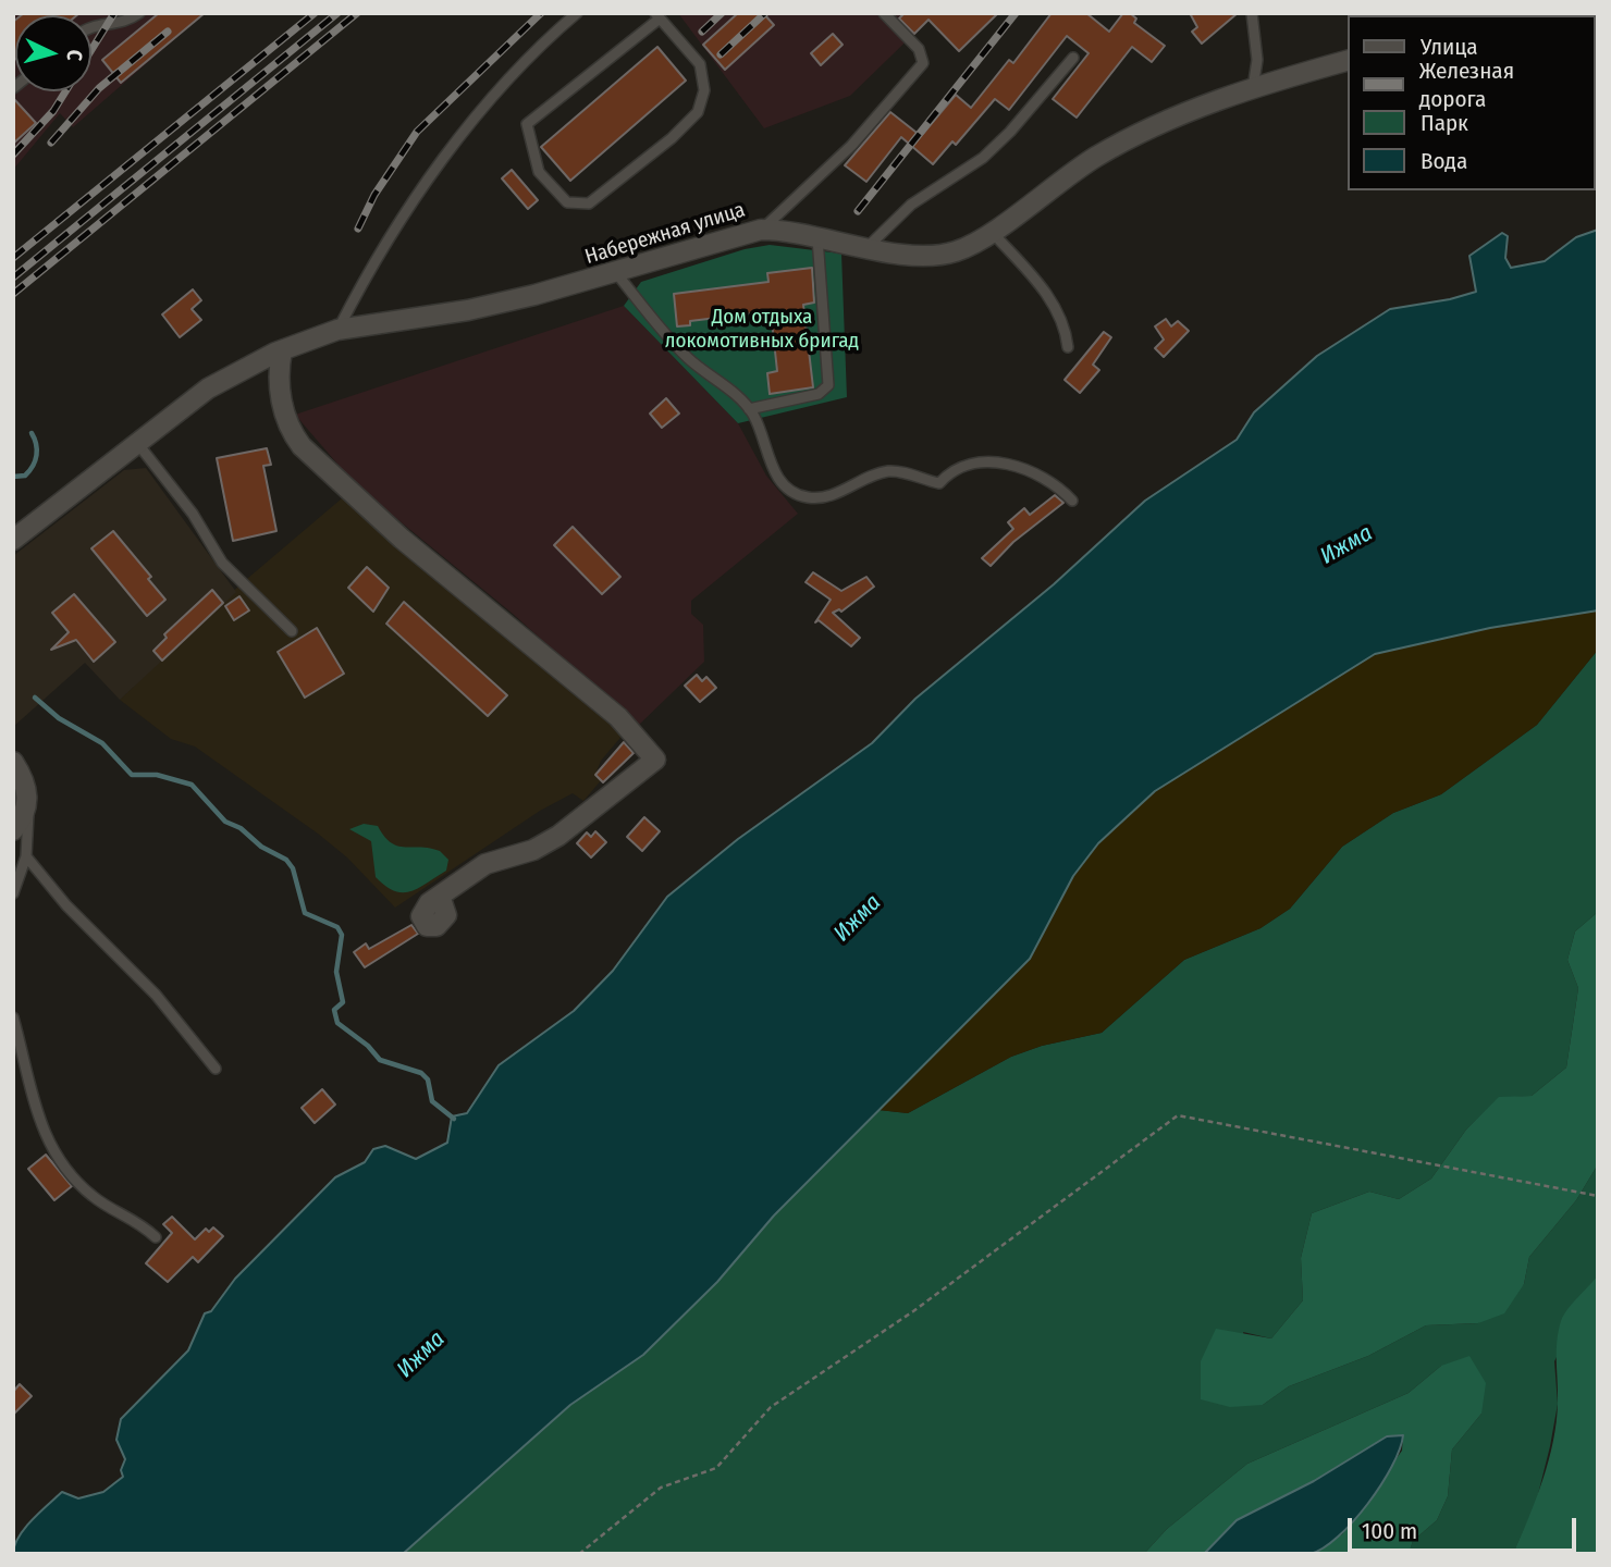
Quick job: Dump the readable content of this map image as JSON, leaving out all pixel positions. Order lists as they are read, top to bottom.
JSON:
{
  "streets": {
    "street": ["Набережная улица"]
  },
  "water": ["Ижма"],
  "parks": ["Дом отдыха локомотивных бригад"],
  "legend": [
    "Улица",
    "Железная дорога",
    "Парк",
    "Вода"
  ],
  "scale_bar": "100 m",
  "north": "right"
}
